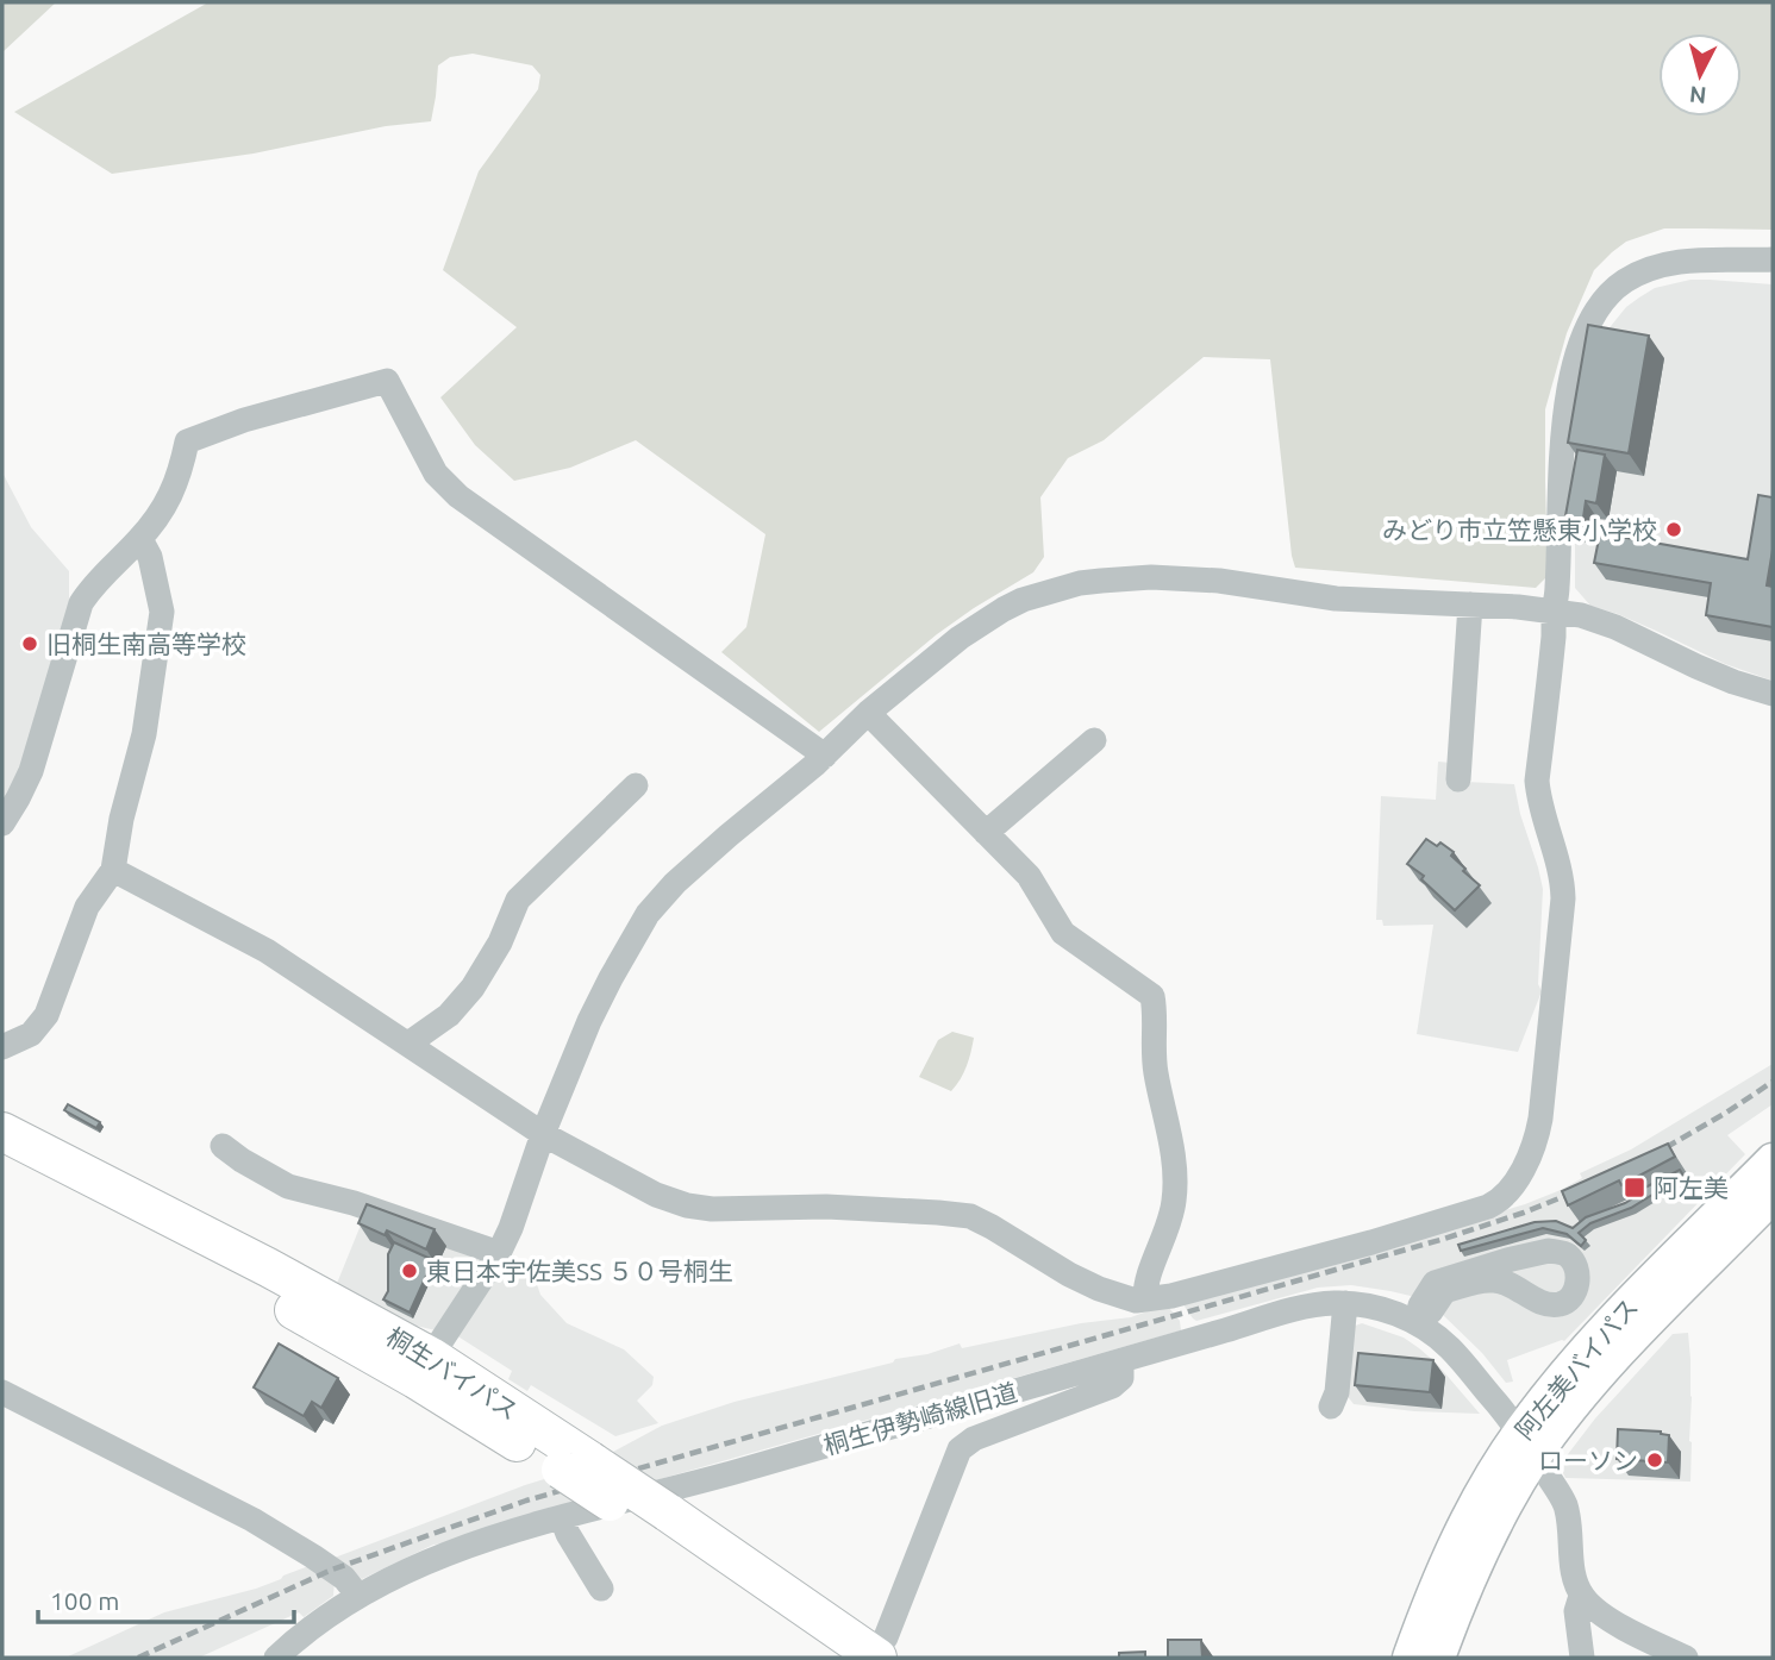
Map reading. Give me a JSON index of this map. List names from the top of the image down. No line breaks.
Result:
{"streets":{"highway":["桐生バイパス"],"main road":["阿左美バイパス"],"street":["桐生伊勢崎線旧道"]},"crossings":[["阿左美バイパス","桐生伊勢崎線旧道"]],"places":{"other":["みどり市立笠懸東小学校","旧桐生南高等学校","東日本宇佐美SS ５０号桐生","ローソン"],"transit":["阿左美"]},"scale_bar":"100 m","north":"bottom"}
